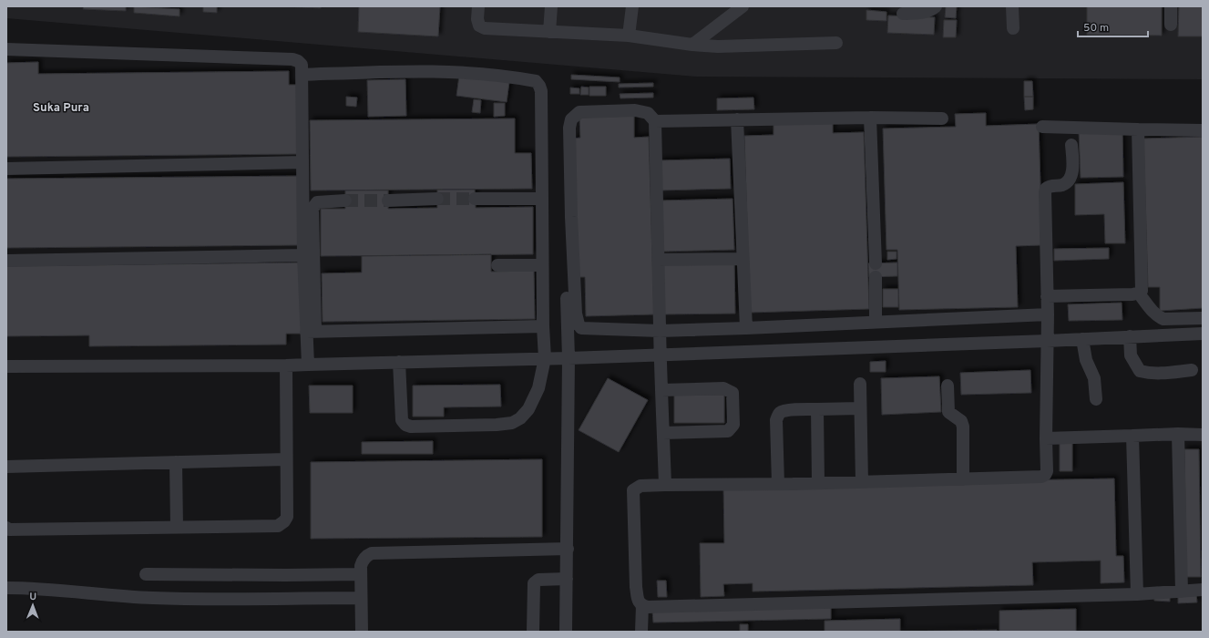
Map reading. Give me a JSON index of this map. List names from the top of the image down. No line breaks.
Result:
{"districts":["Suka Pura"],"scale_bar":"50 m","north":"top"}
